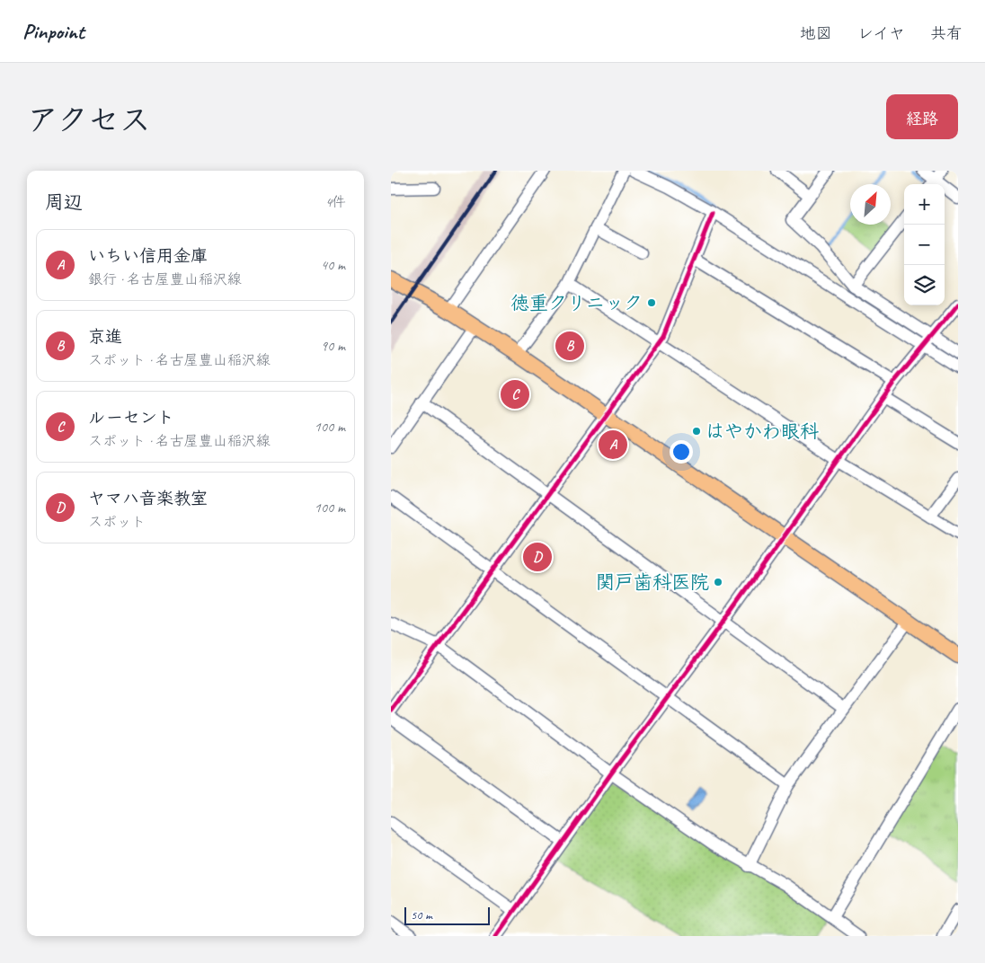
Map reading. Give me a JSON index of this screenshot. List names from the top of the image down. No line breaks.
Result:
{"places":["徳重クリニック","はやかわ眼科","関戸歯科医院"],"scale_bar":"50 m","north":"top right","page":{"header":"Pinpoint","nav":["地図","レイヤ","共有"],"title":"アクセス","buttons":"経路","heading":["周辺","4件"],"map_buttons":["+","−"],"list":[{"mark":"A","name":"いちい信用金庫","note":"銀行 · 名古屋豊山稲沢線","value":"40 m"},{"mark":"B","name":"京進","note":"スポット · 名古屋豊山稲沢線","value":"90 m"},{"mark":"C","name":"ルーセント","note":"スポット · 名古屋豊山稲沢線","value":"100 m"},{"mark":"D","name":"ヤマハ音楽教室","note":"スポット","value":"100 m"}],"pins":["B","C","A","D"],"scale":"50 m"}}
